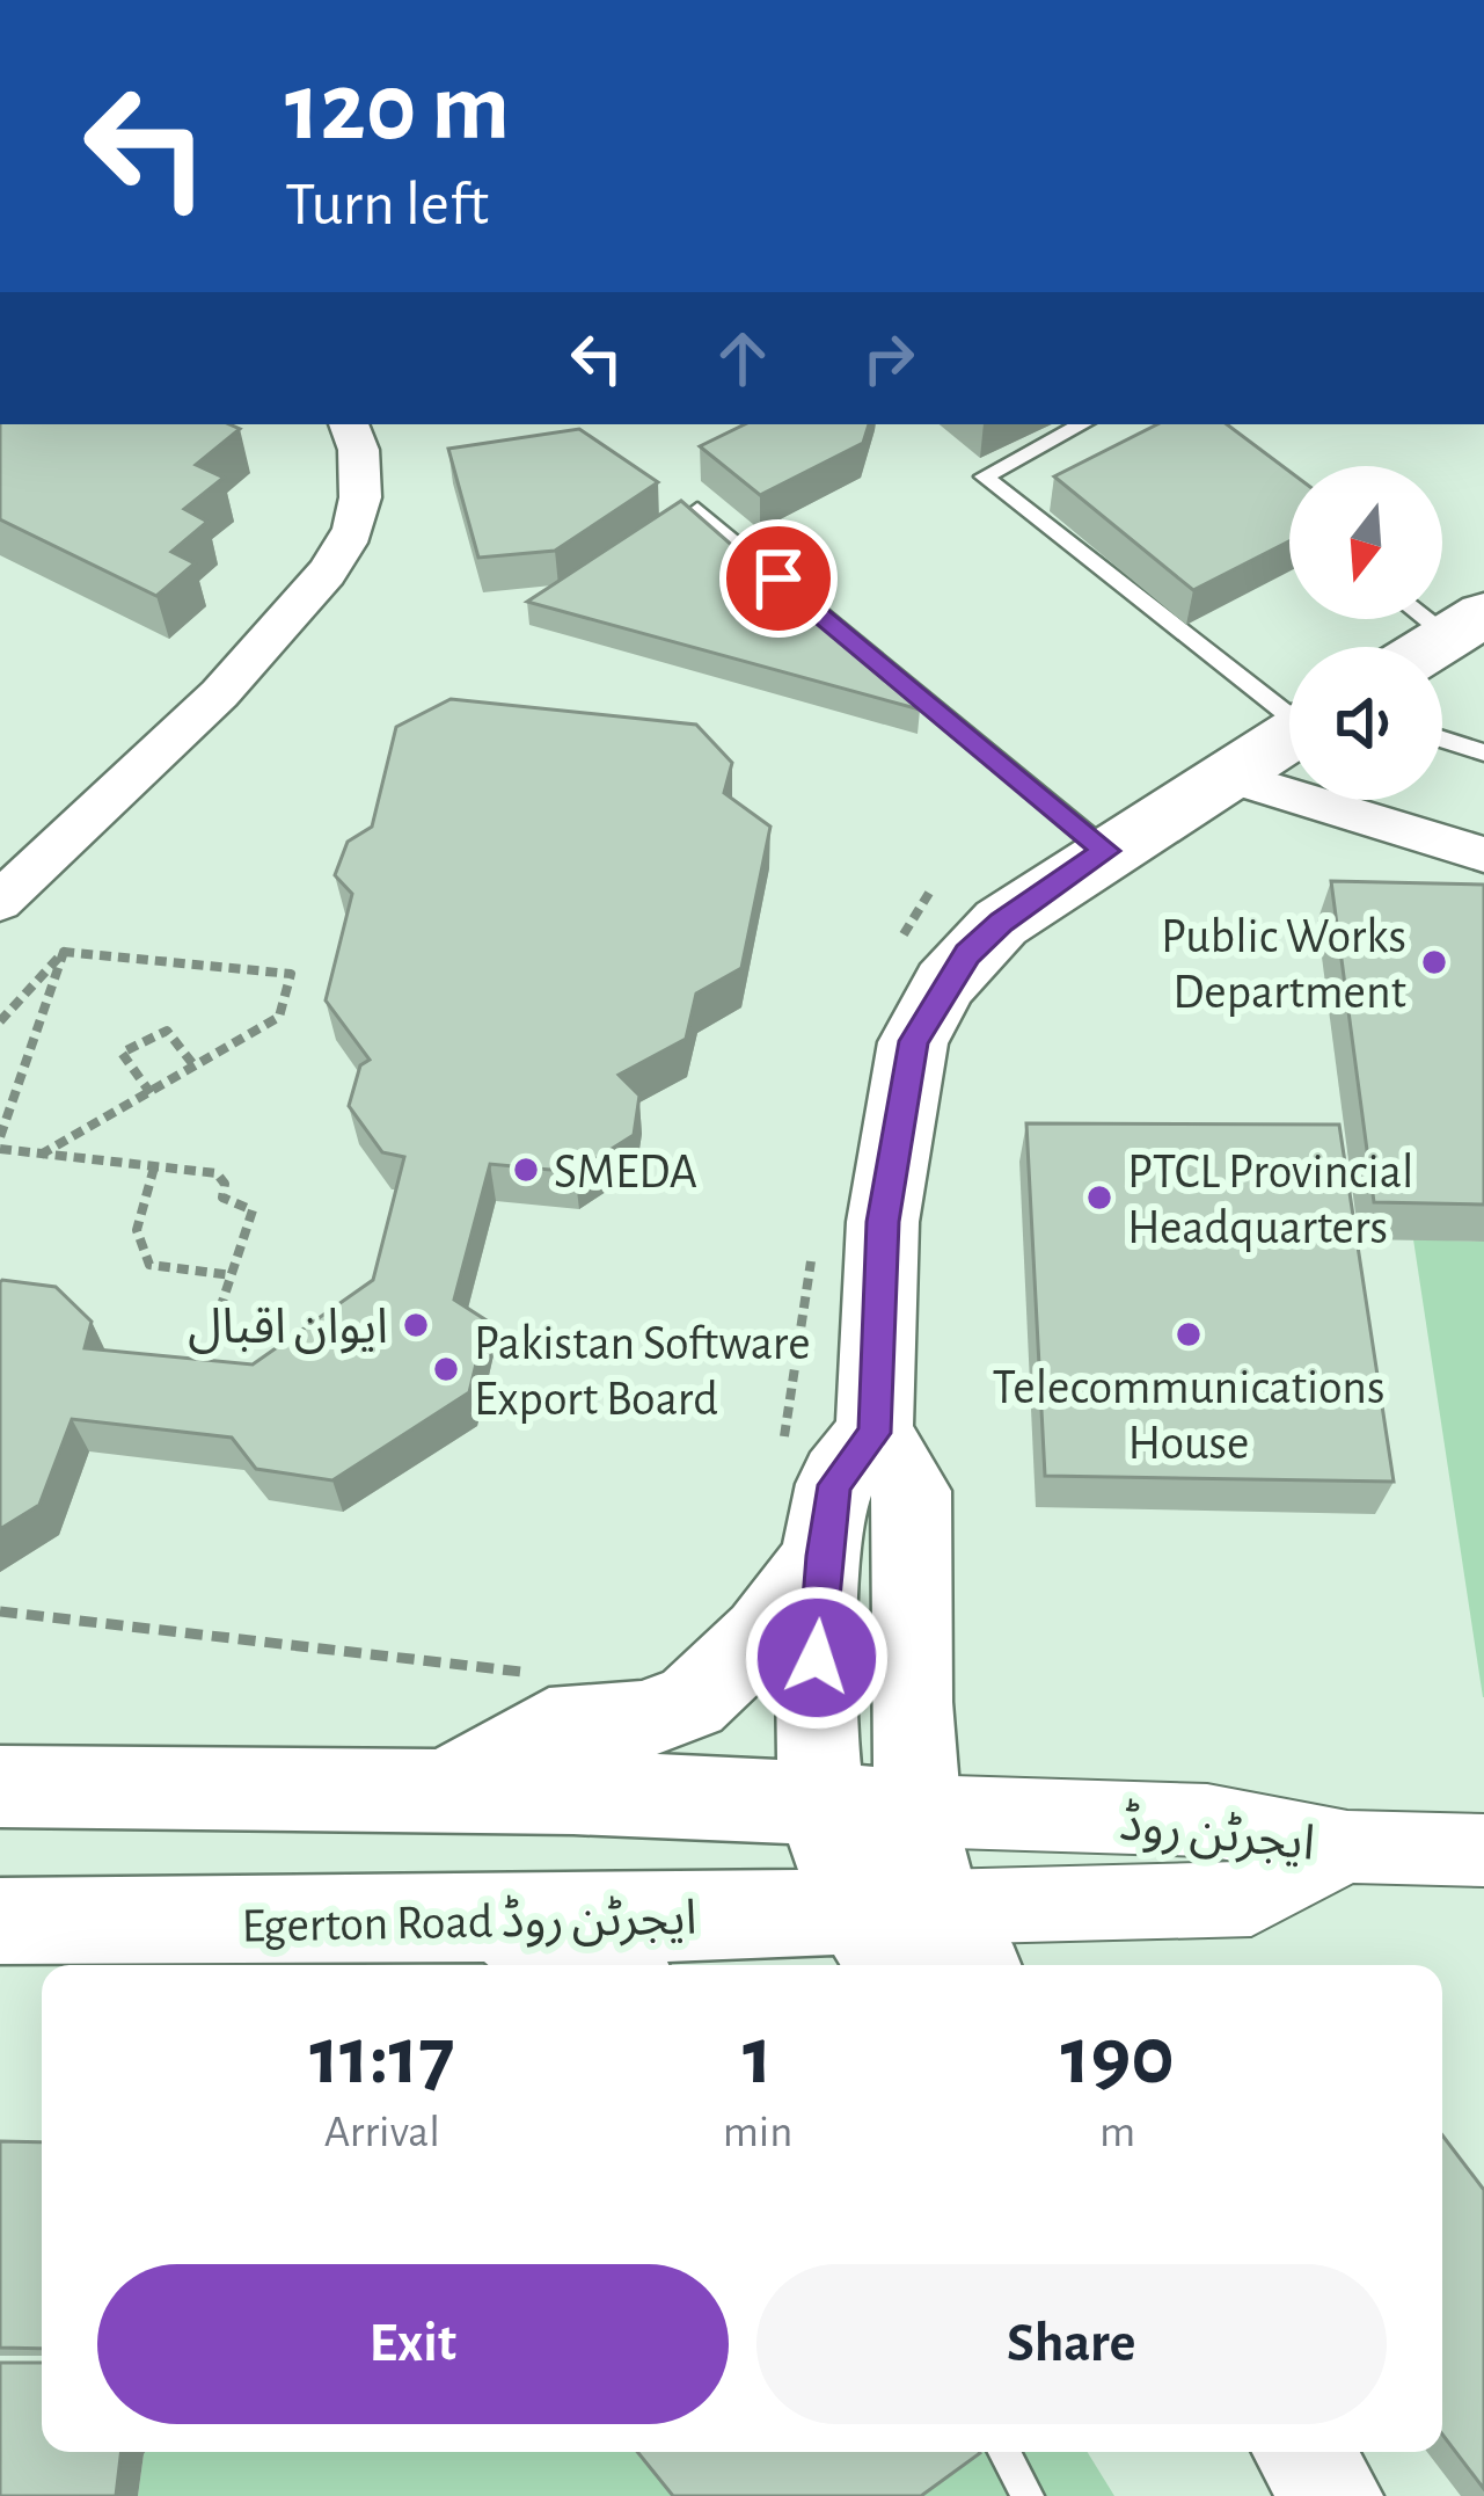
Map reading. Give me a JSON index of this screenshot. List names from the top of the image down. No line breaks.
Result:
{"streets":{"main road":["Egerton Road ایجرٹن روڈ"],"street":["ایجرٹن روڈ"]},"crossings":[["ایجرٹن روڈ","Egerton Road ایجرٹن روڈ"]],"places":["Public Works Department","SMEDA","PTCL Provincial Headquarters","ایوان اقبال","Telecommunications House","Pakistan Software Export Board"],"north":"bottom","page":{"turn":["120 m","Turn left"],"eta":["11:17","Arrival","1","min","190","m"],"buttons":["Exit","Share"]}}
